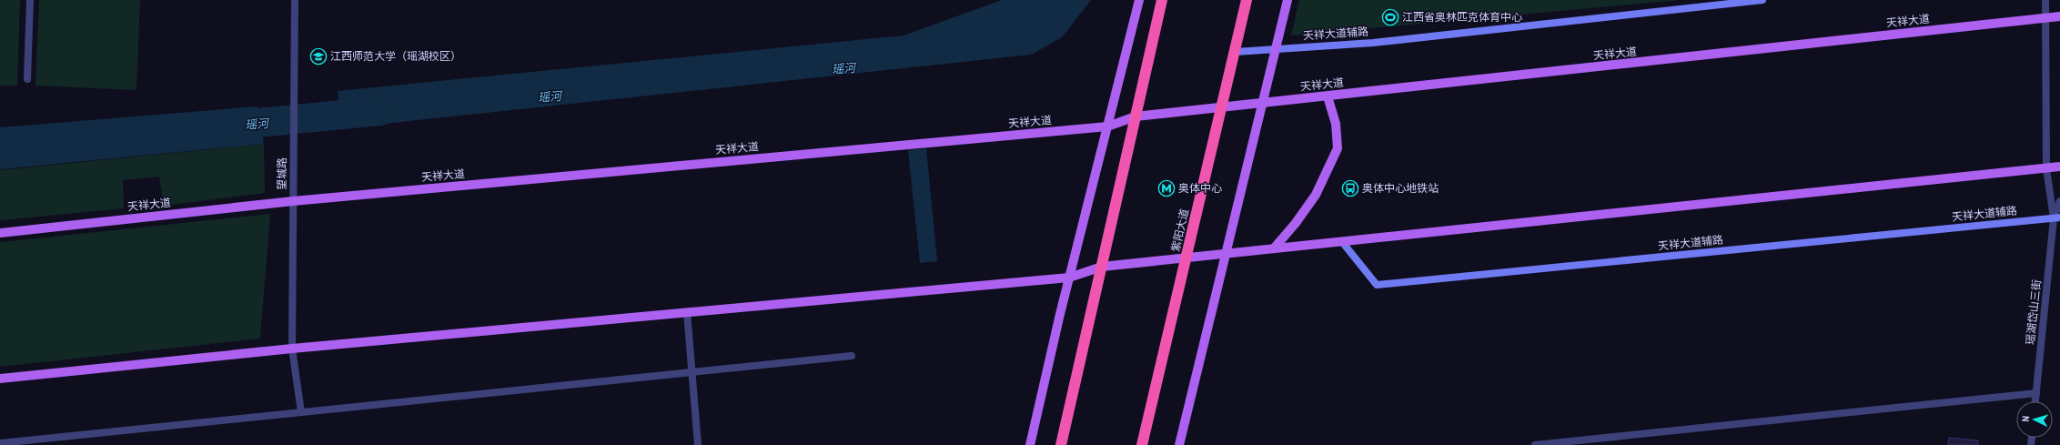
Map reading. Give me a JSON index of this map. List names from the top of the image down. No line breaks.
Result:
{"streets":{"highway":["紫阳大道"],"main road":["天祥大道","天祥大道辅路"],"street":["望城路","瑶湖岱山三街"]},"crossings":[["天祥大道","望城路"],["天祥大道","紫阳大道"],["天祥大道辅路","紫阳大道"],["天祥大道辅路","瑶湖岱山三街"]],"water":["瑶河"],"places":{"sports":["江西省奥林匹克体育中心"],"school or university":["江西师范大学（瑶湖校区）"],"metro station":["奥体中心"],"bus stop":["奥体中心地铁站"]},"north":"left"}
